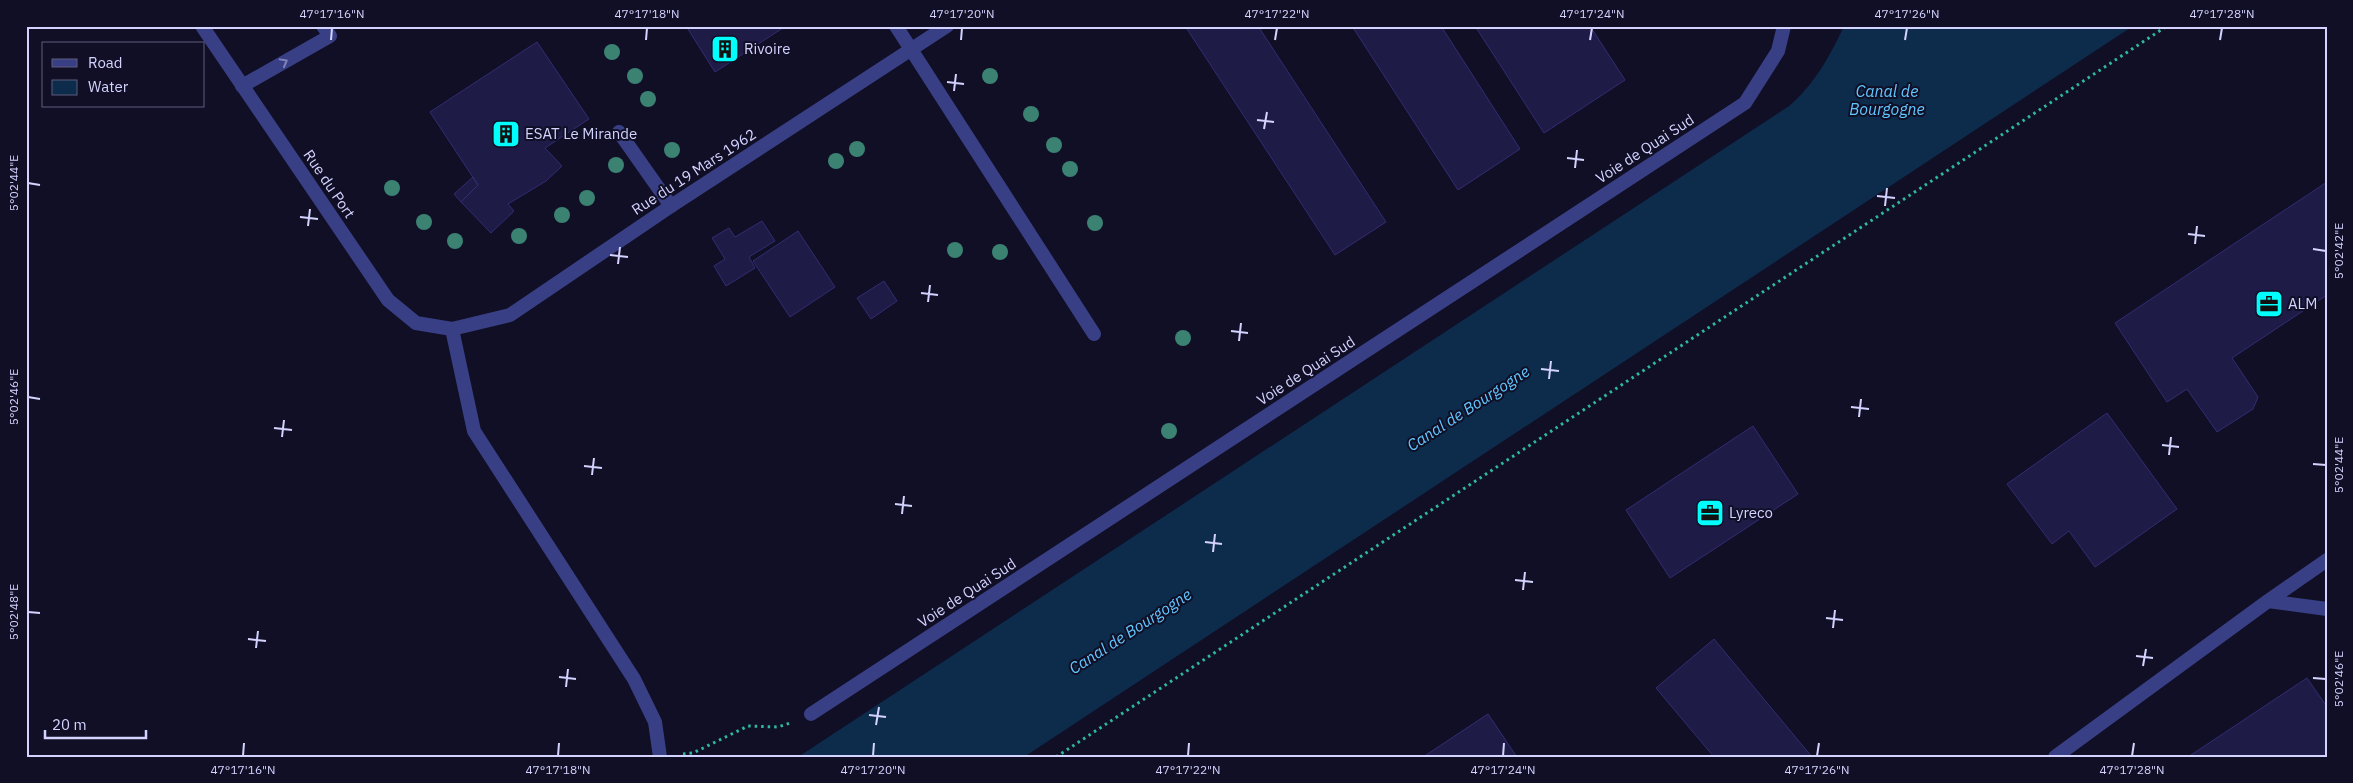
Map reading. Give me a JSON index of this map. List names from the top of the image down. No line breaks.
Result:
{"streets":{"street":["Voie de Quai Sud","Rue du 19 Mars 1962","Rue du Port"]},"crossings":[["Rue du 19 Mars 1962","Rue du Port"]],"water":["Canal de Bourgogne"],"places":{"building":["Rivoire","ESAT Le Mirande"],"office":["ALM","Lyreco"]},"legend":["Road","Water"],"scale_bar":"20 m","coordinates":["47°17'16\"N","47°17'18\"N","47°17'20\"N","47°17'22\"N","47°17'24\"N","47°17'26\"N","47°17'28\"N","5°02'44\"E","5°02'42\"E","5°02'46\"E","5°02'48\"E"]}
